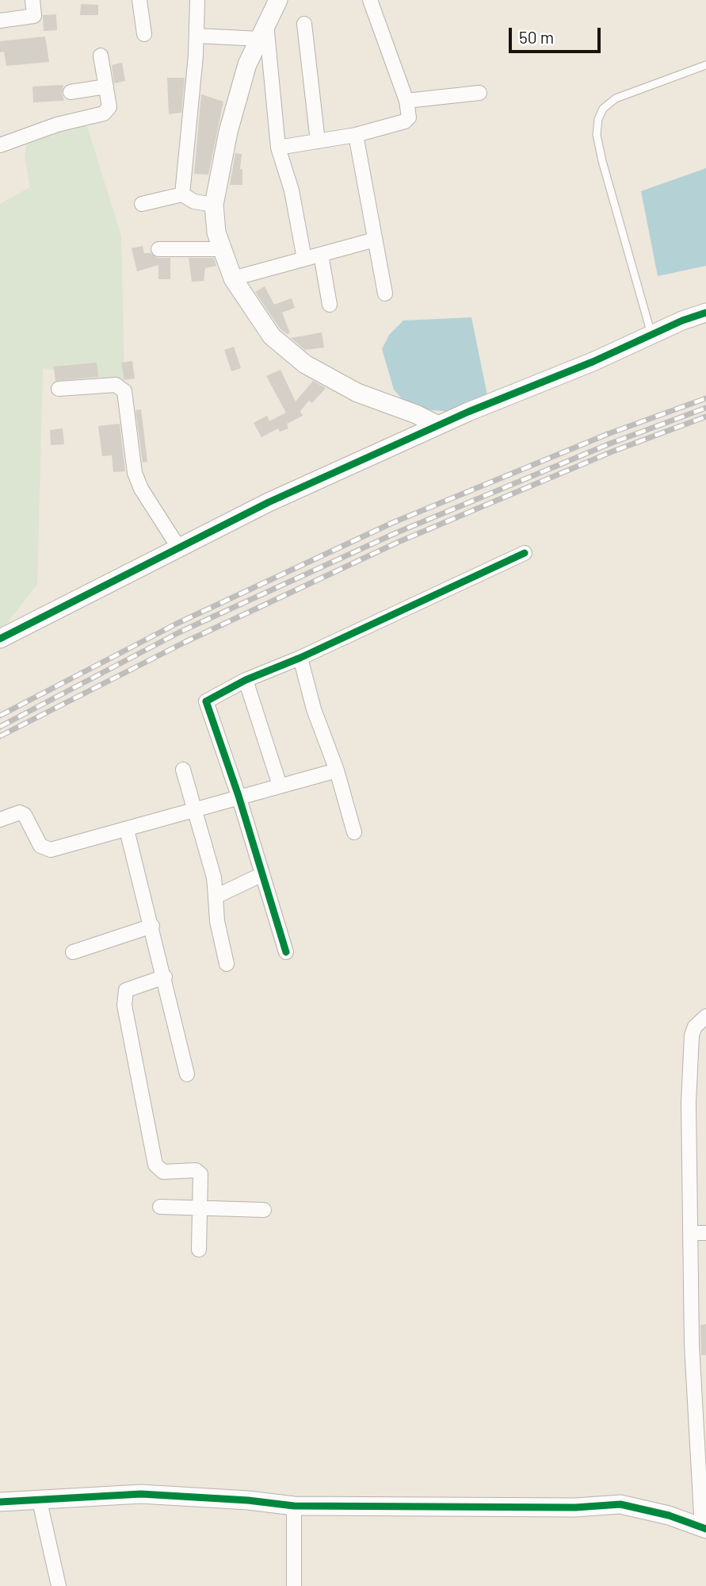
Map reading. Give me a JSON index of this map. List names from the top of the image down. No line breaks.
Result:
{"scale_bar":"50 m"}
